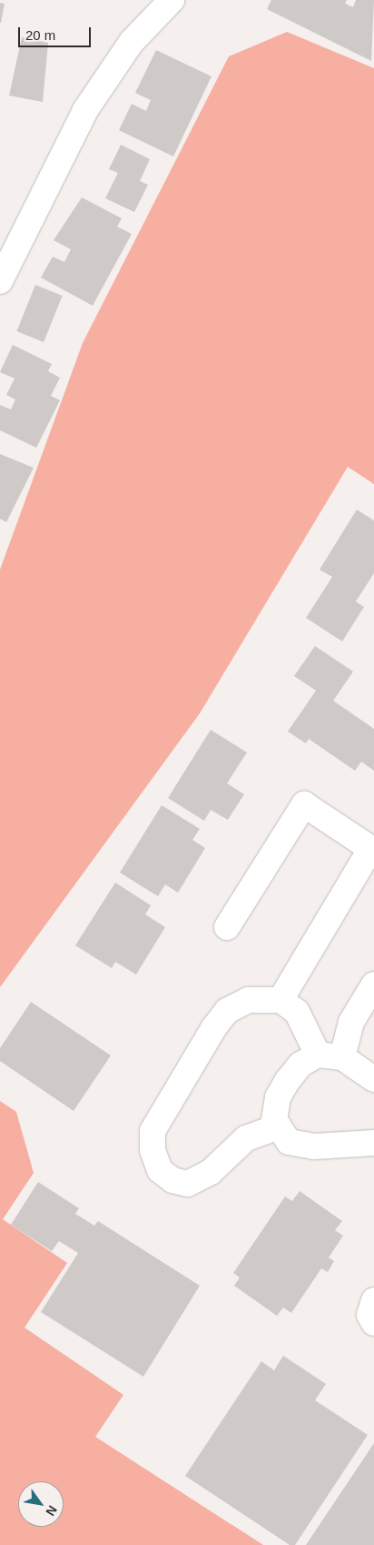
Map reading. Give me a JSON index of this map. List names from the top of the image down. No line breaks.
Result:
{"scale_bar":"20 m","north":"bottom right"}
